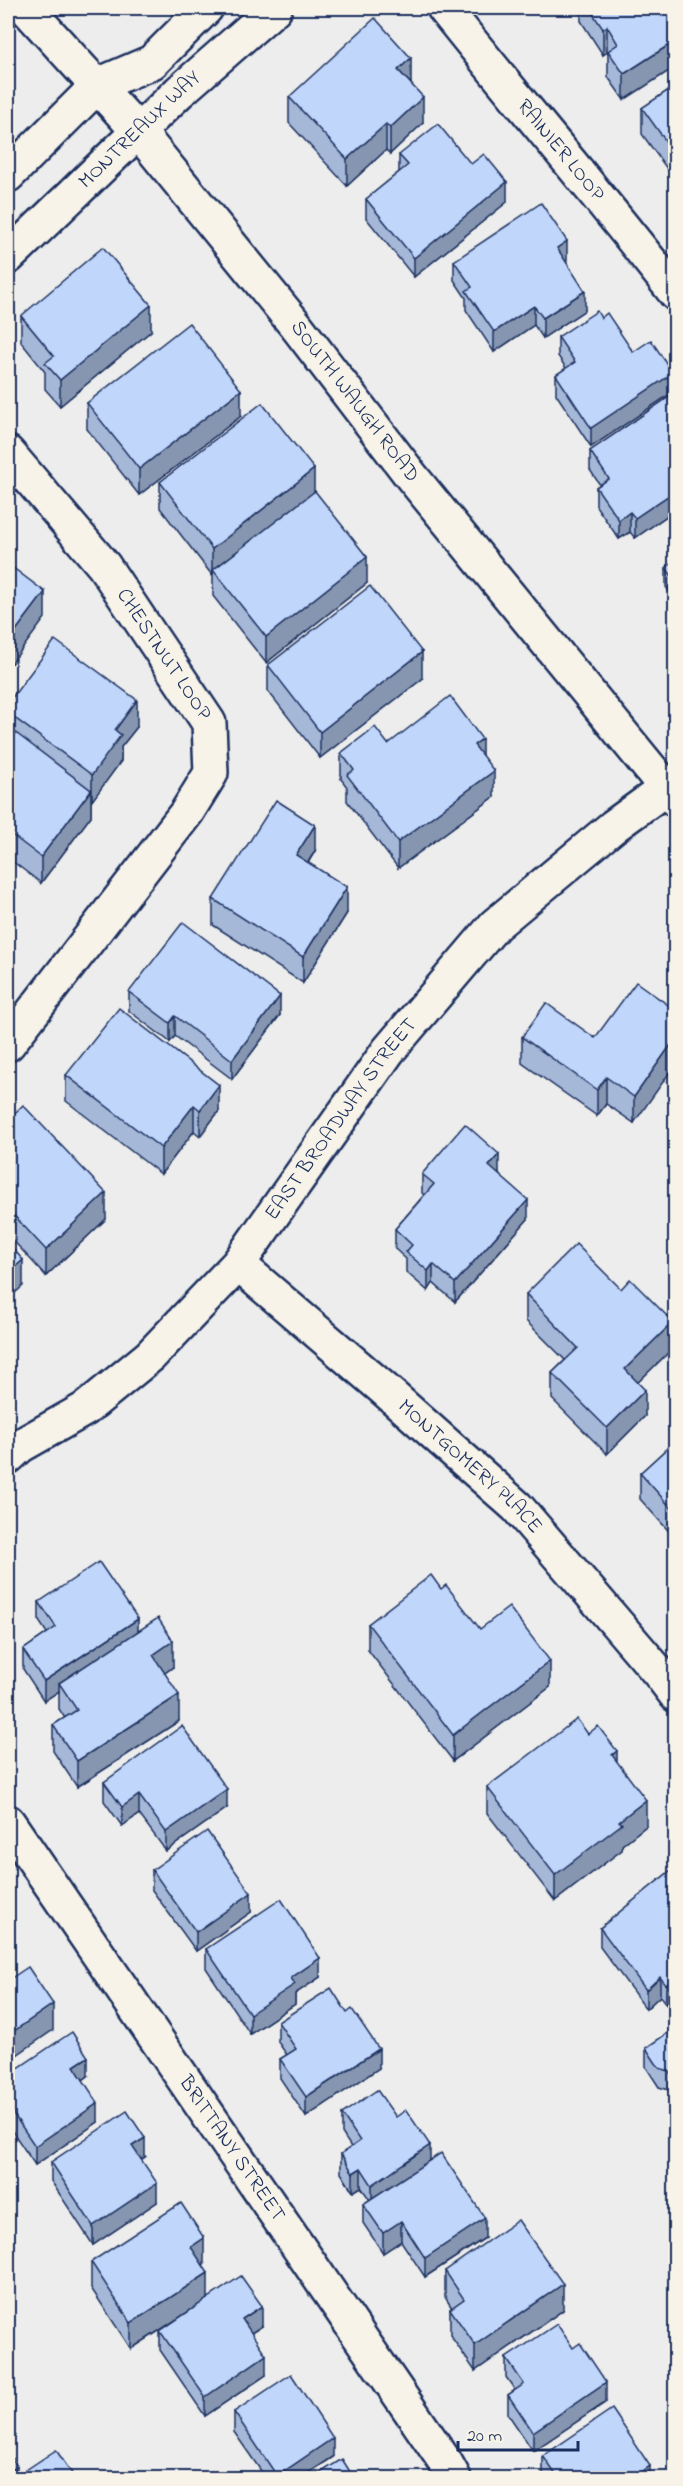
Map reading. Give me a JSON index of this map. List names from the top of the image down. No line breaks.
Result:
{"streets":{"street":["MONTREAUX WAY","RAINIER LOOP","SOUTH WAUGH ROAD","CHESTNUT LOOP","EAST BROADWAY STREET","MONTGOMERY PLACE","BRITTANY STREET"]},"crossings":[["MONTREAUX WAY","SOUTH WAUGH ROAD"],["SOUTH WAUGH ROAD","EAST BROADWAY STREET"],["EAST BROADWAY STREET","MONTGOMERY PLACE"]],"scale_bar":"20 m"}
